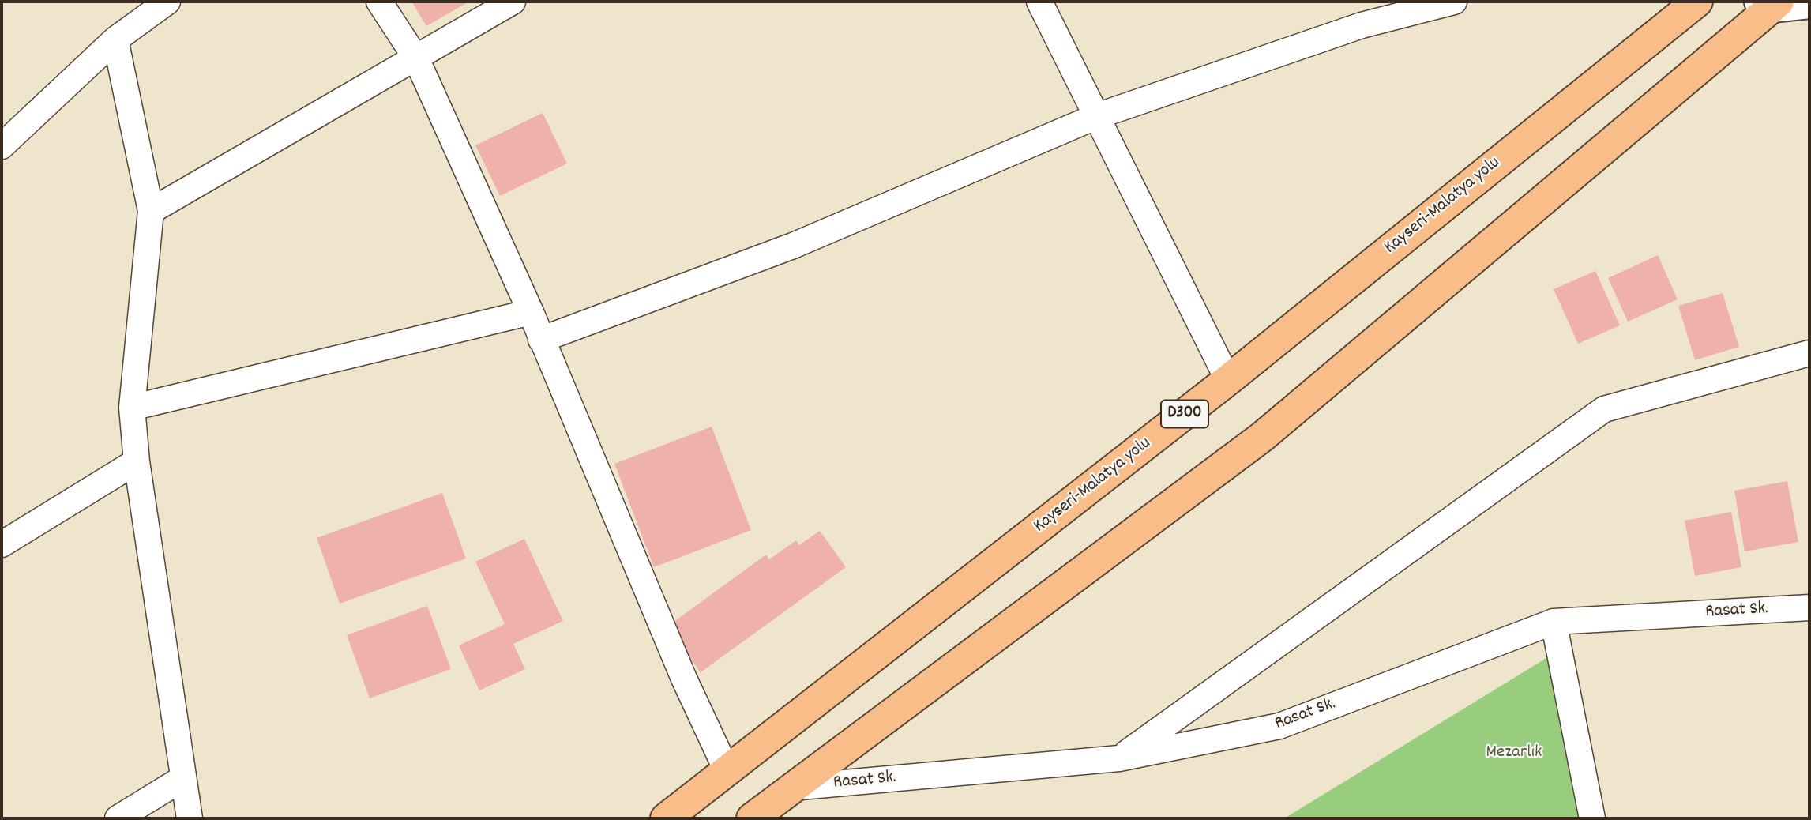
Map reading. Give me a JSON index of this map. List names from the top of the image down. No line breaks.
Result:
{"streets":{"highway":["Kayseri-Malatya yolu","D300"],"street":["Rasat Sk."]},"parks":["Mezarlık"]}
